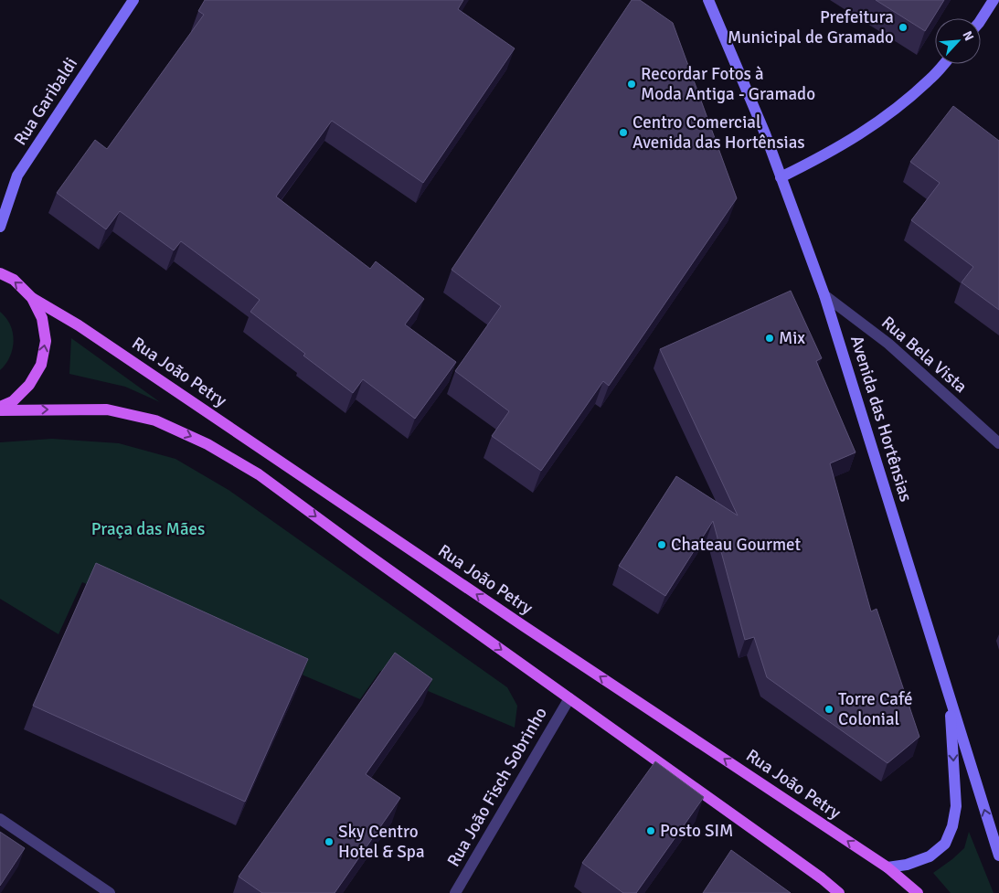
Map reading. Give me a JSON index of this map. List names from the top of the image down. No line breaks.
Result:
{"streets":{"main road":["Rua Garibaldi","Rua João Petry","Avenida das Hortênsias"],"street":["Rua Bela Vista","Rua João Fisch Sobrinho"]},"crossings":[["Rua Bela Vista","Avenida das Hortênsias"]],"parks":["Praça das Mães"],"places":["Prefeitura Municipal de Gramado","Recordar Fotos à Moda Antiga - Gramado","Centro Comercial Avenida das Hortênsias","Mix","Chateau Gourmet","Torre Café Colonial","Posto SIM","Sky Centro Hotel & Spa"],"north":"top right"}
